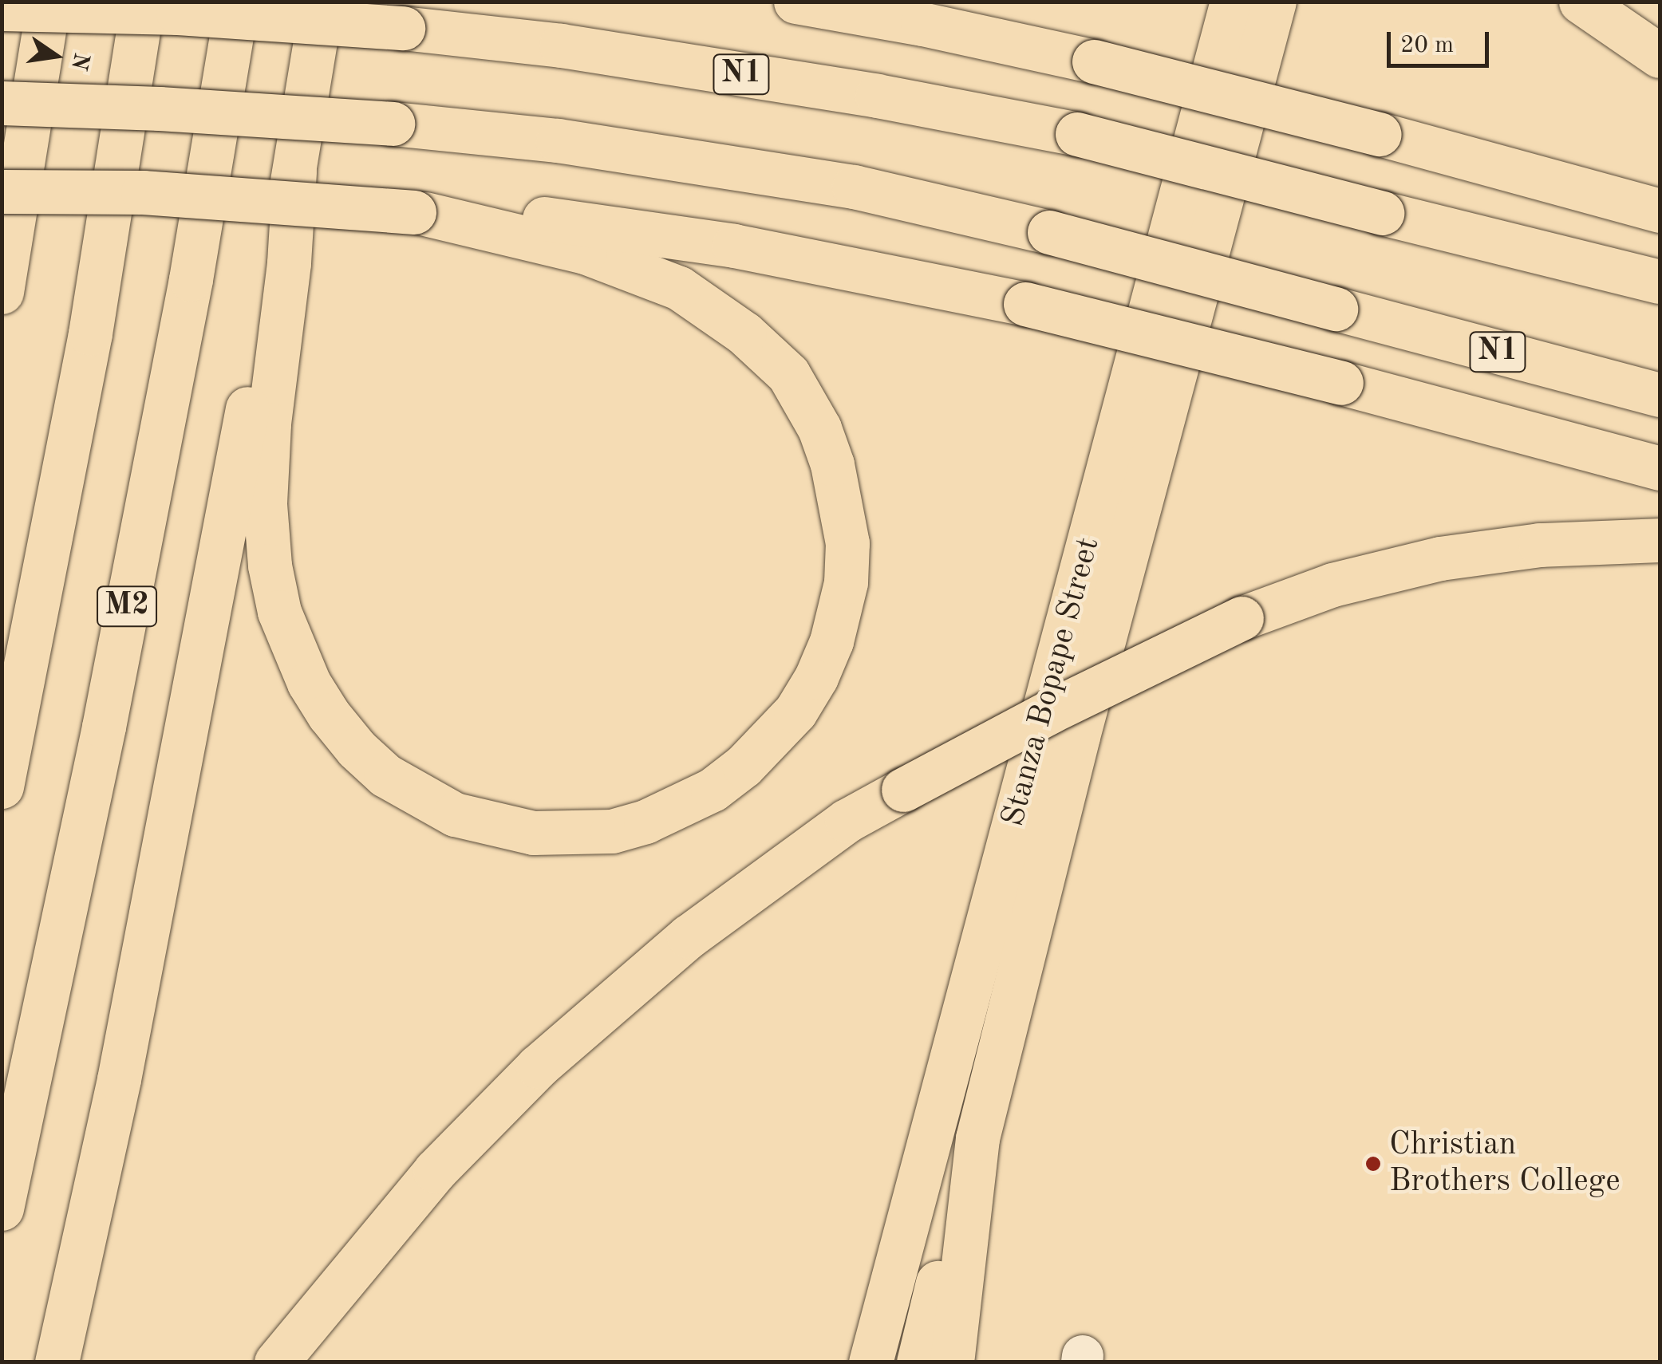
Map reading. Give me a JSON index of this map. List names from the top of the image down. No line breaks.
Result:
{"streets":{"main road":["N1","M2","Stanza Bopape Street"]},"places":["Christian Brothers College"],"scale_bar":"20 m","north":"right"}
